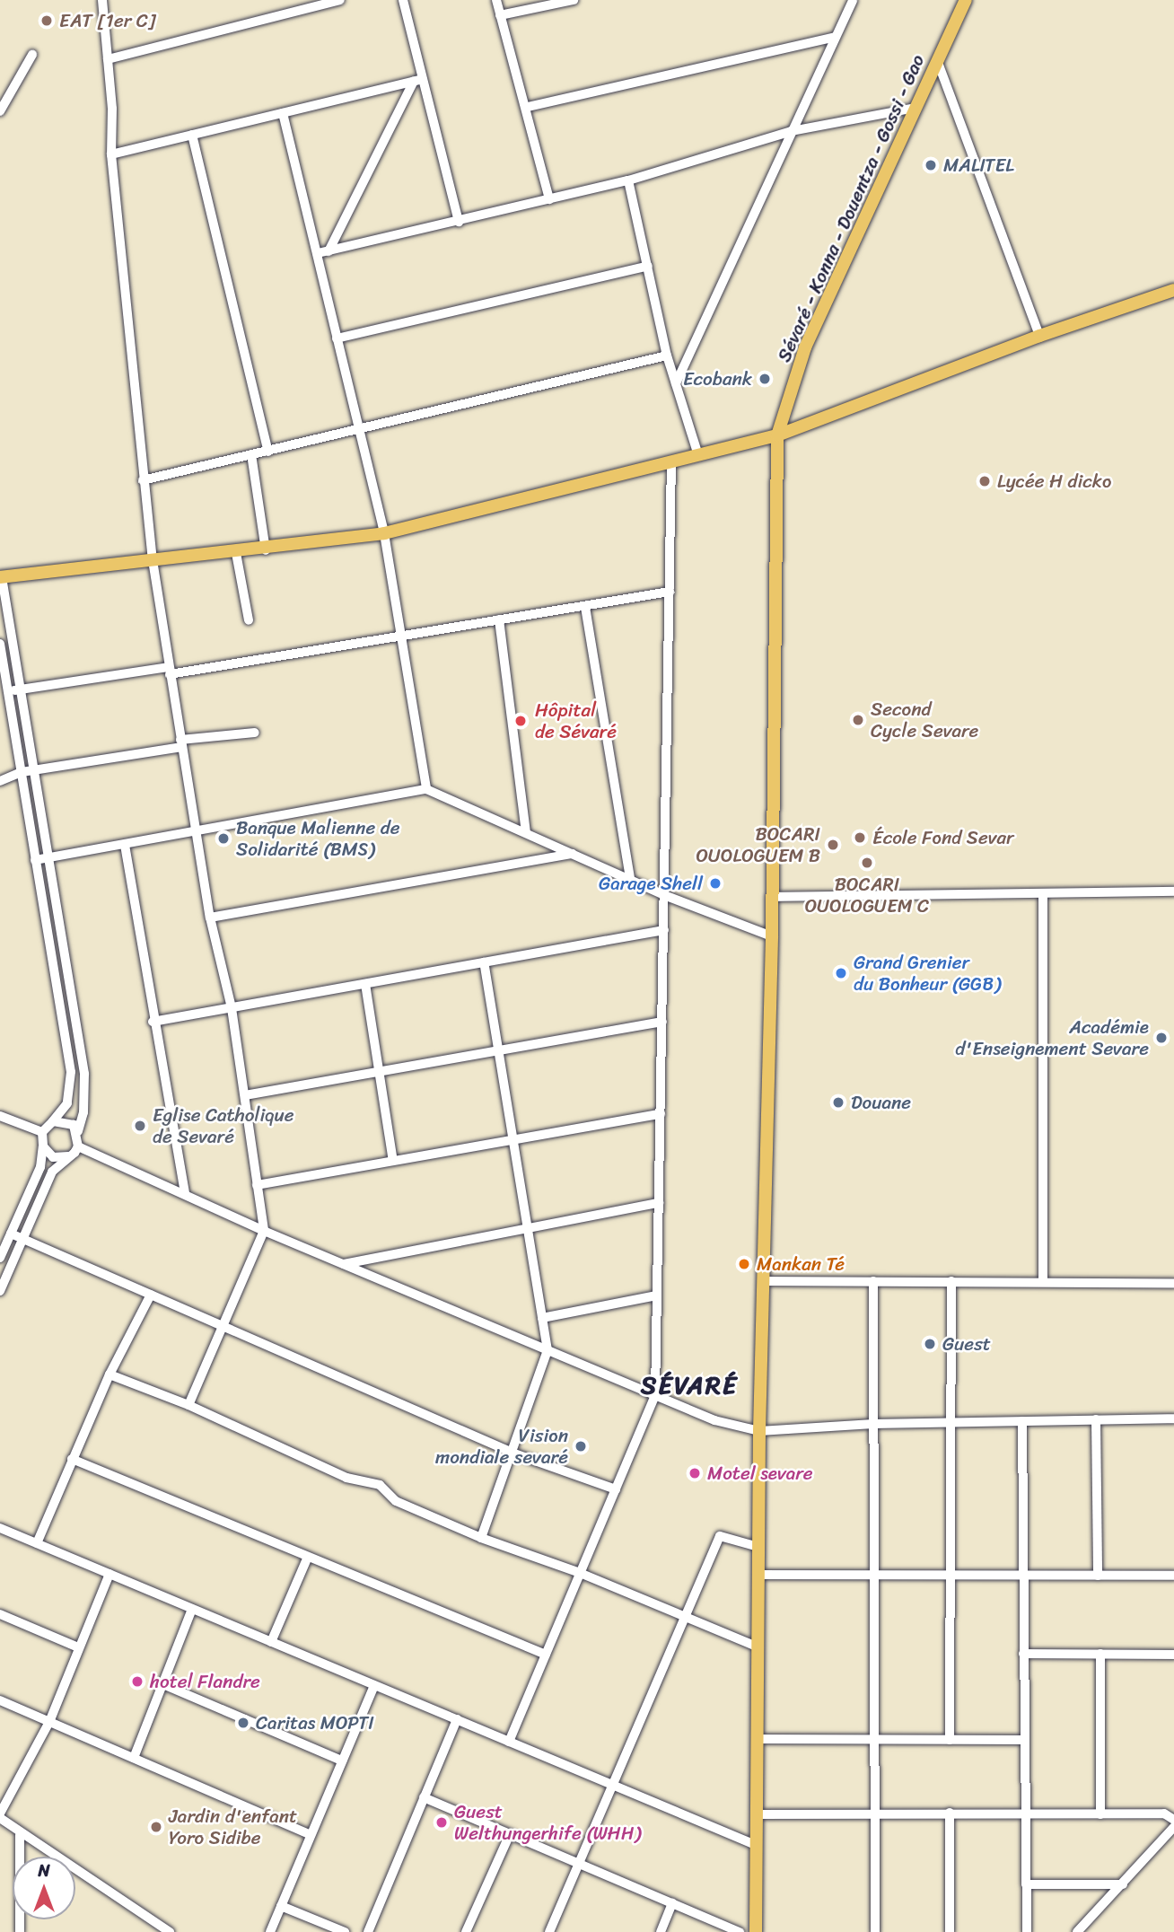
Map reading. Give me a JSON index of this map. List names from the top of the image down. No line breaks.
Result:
{"streets":{"main road":["Sévaré - Konna - Douentza - Gossi - Gao"]},"districts":["SÉVARÉ"],"places":["EAT [1er C]","MALITEL","Ecobank","Lycée H dicko","Second Cycle Sevare","Hôpital de Sévaré","École Fond Sevar","Banque Malienne de Solidarité (BMS)","BOCARI OUOLOGUEM B","BOCARI OUOLOGUEM C","Garage Shell","Grand Grenier du Bonheur (GGB)","Académie d'Enseignement Sevare","Douane","Eglise Catholique de Sevaré","Mankan Té","Guest","Vision mondiale sevaré","Motel sevare","hotel Flandre","Caritas MOPTI","Guest Welthungerhife (WHH)","Jardin d'enfant Yoro Sidibe"],"north":"top"}
